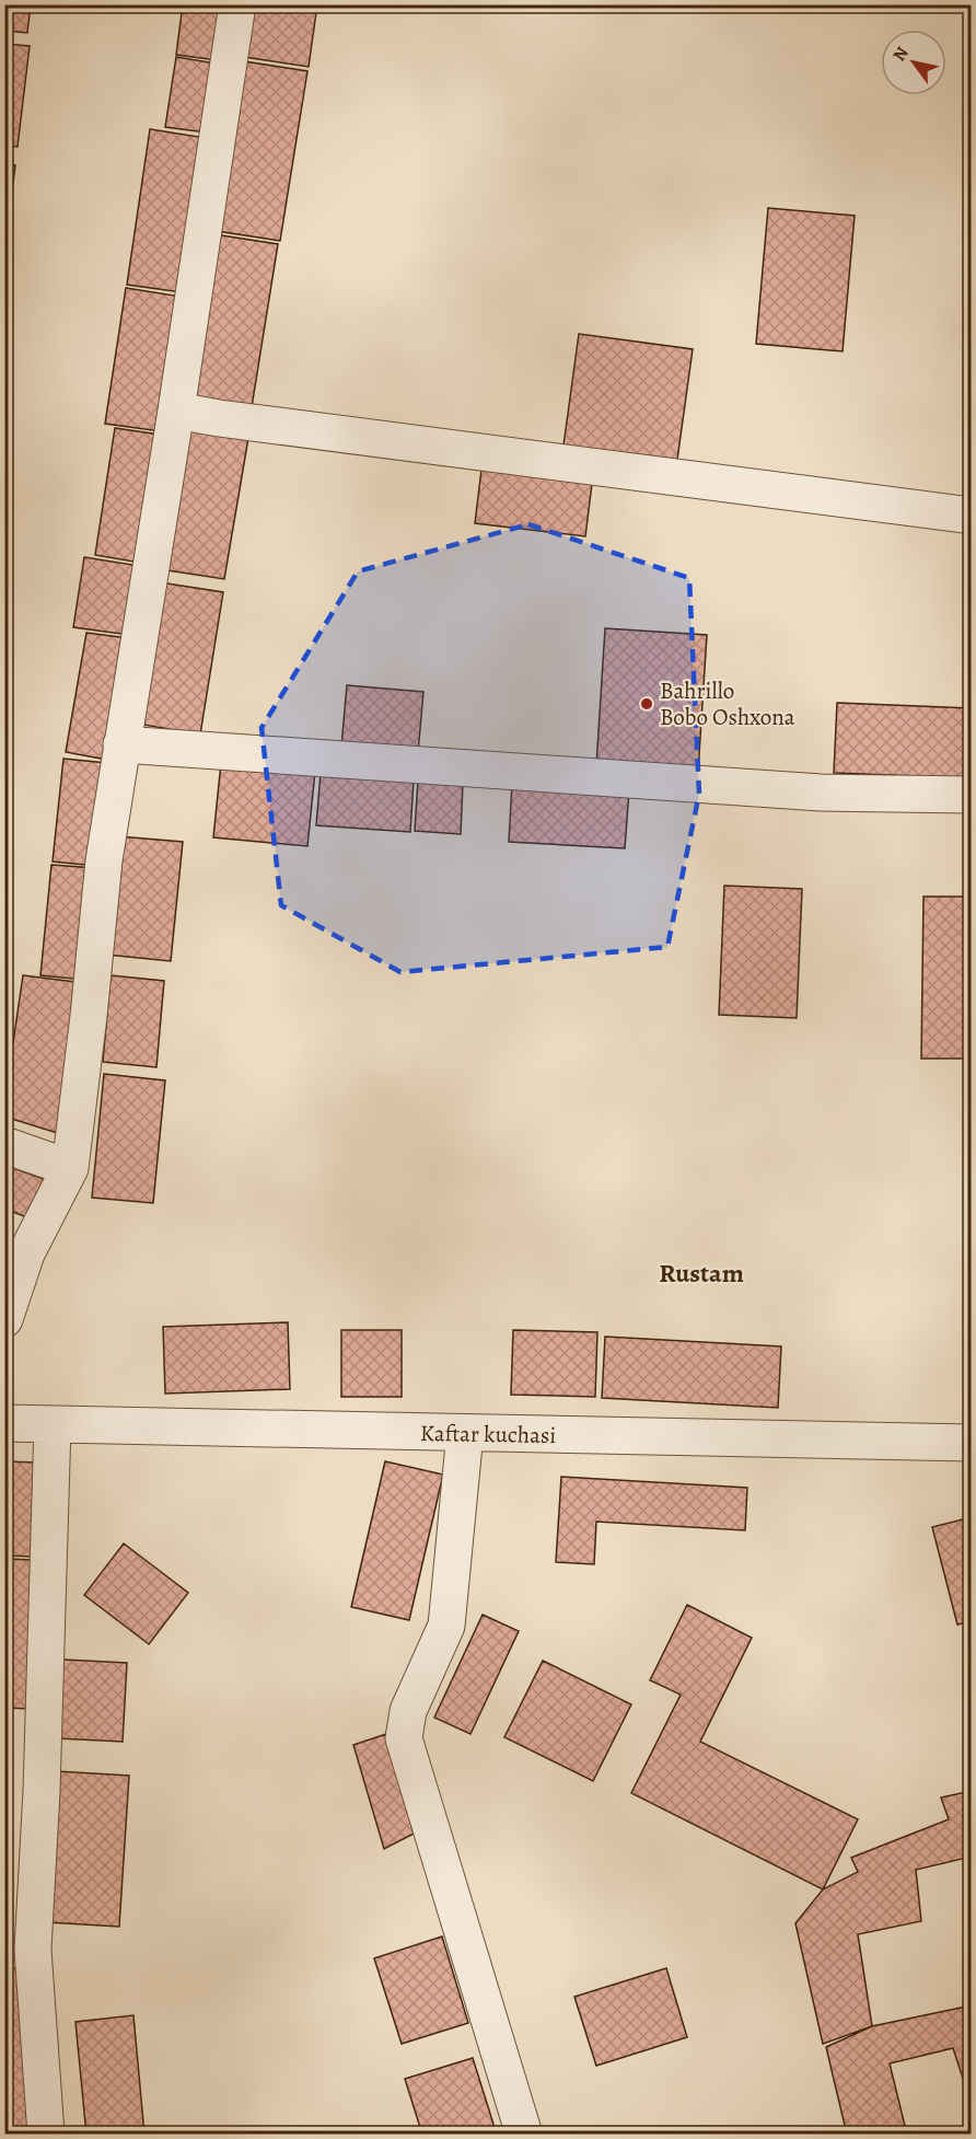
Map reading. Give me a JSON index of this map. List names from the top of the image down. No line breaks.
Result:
{"streets":{"street":["Kaftar kuchasi"]},"districts":["Rustam"],"places":["Bahrillo Bobo Oshxona"],"north":"top left"}
